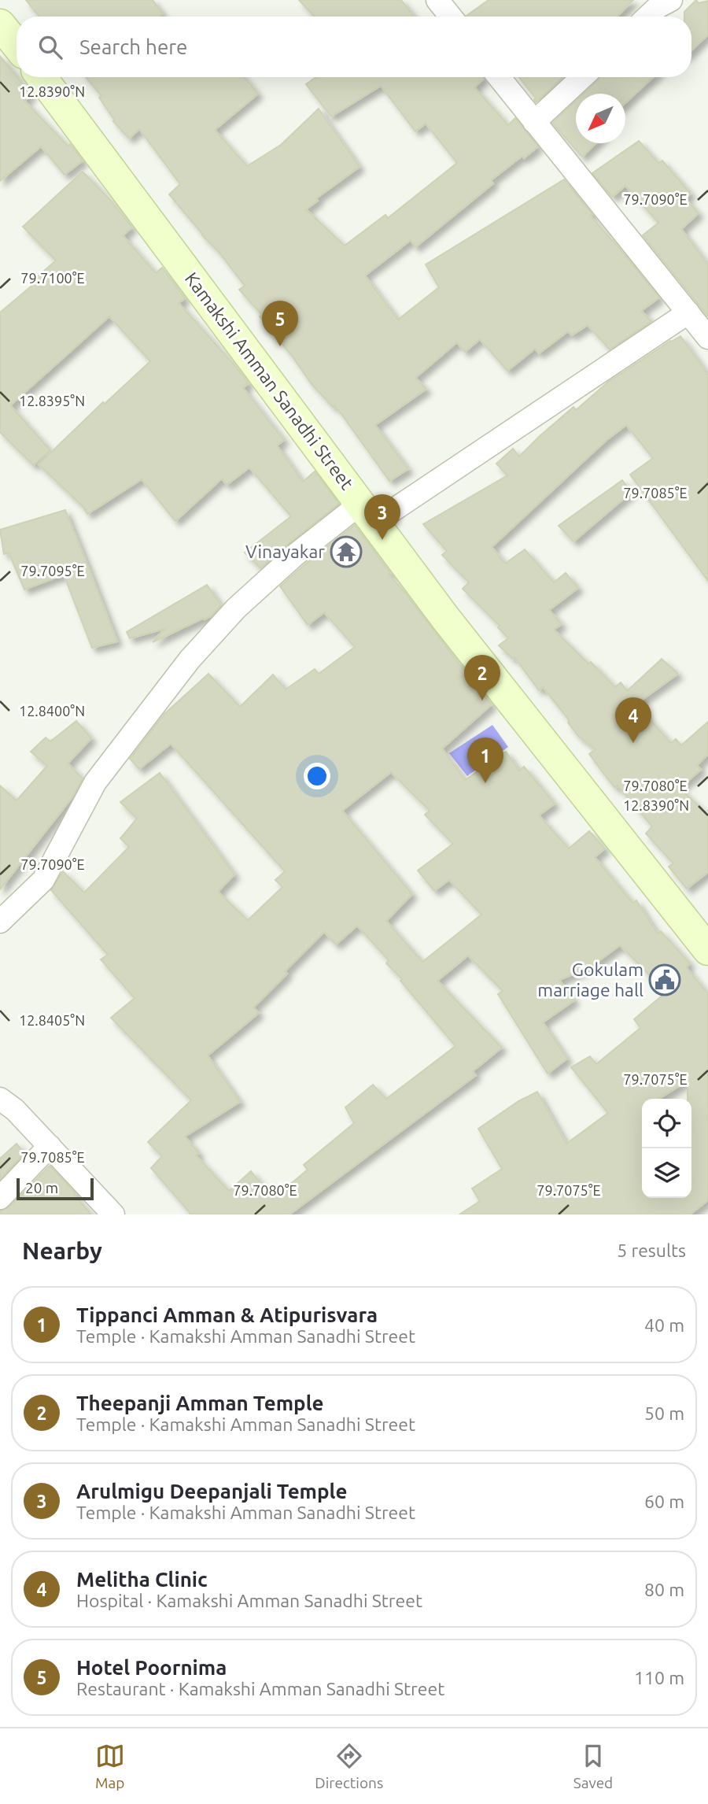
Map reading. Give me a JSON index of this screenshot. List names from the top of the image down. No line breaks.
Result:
{"streets":{"main road":["Kamakshi Amman Sanadhi Street"]},"places":{"temple":["Vinayakar"],"public building":["Gokulam marriage hall"]},"scale_bar":"20 m","north":"bottom left","page":{"search":"Search here","pins":["5","3","2","4","1"],"scale":"20 m","heading":["Nearby","5 results"],"list":[{"mark":"1","name":"Tippanci Amman & Atipurisvara","note":"Temple · Kamakshi Amman Sanadhi Street","value":"40 m"},{"mark":"2","name":"Theepanji Amman Temple","note":"Temple · Kamakshi Amman Sanadhi Street","value":"50 m"},{"mark":"3","name":"Arulmigu Deepanjali Temple","note":"Temple · Kamakshi Amman Sanadhi Street","value":"60 m"},{"mark":"4","name":"Melitha Clinic","note":"Hospital · Kamakshi Amman Sanadhi Street","value":"80 m"},{"mark":"5","name":"Hotel Poornima","note":"Restaurant · Kamakshi Amman Sanadhi Street","value":"110 m"}],"nav":["Map","Directions","Saved"]},"coordinates":["12.8390°N","79.7090°E","79.7100°E","12.8395°N","79.7085°E","79.7095°E","12.8400°N","79.7080°E","12.8405°N","79.7075°E"]}
